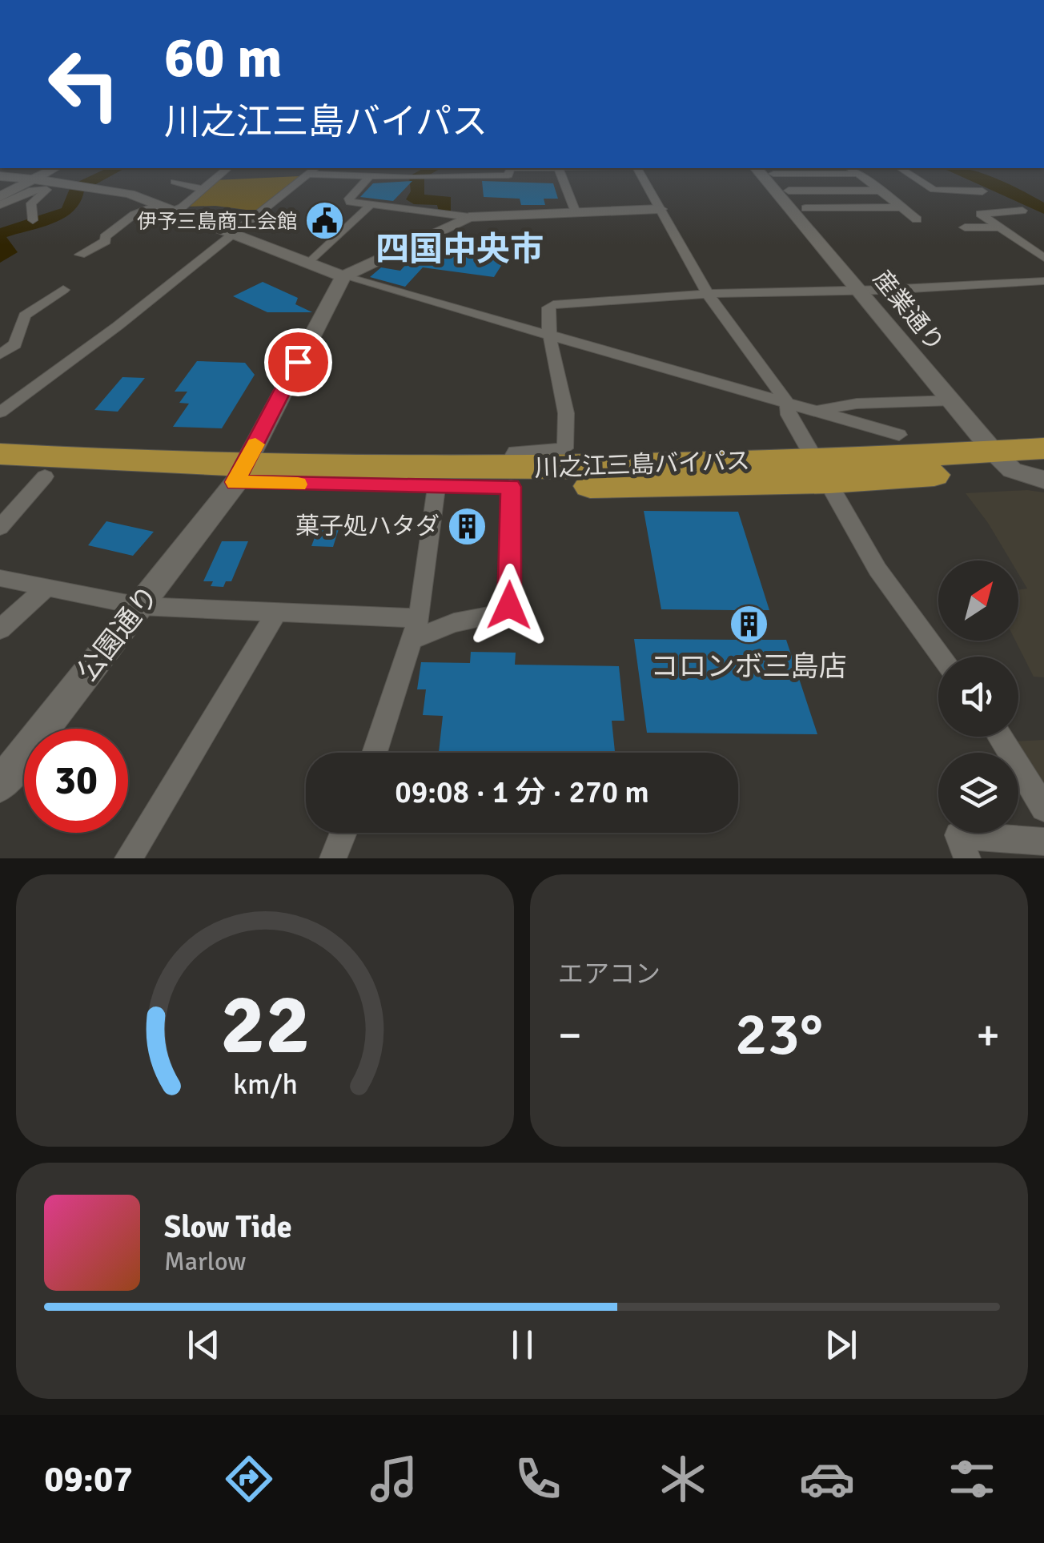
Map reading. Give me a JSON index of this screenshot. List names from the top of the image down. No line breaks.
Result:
{"streets":{"highway":["川之江三島バイパス"],"street":["産業通り","公園通り"]},"crossings":[["産業通り","川之江三島バイパス"],["川之江三島バイパス","公園通り"]],"districts":["四国中央市"],"places":{"public building":["伊予三島商工会館"],"building":["菓子処ハタダ","コロンボ三島店"]},"north":"top right","page":{"turn":["60 m","川之江三島バイパス"],"limit":"30","trip":"09:08 · 1 分 · 270 m","tile":"エアコン","heat":["−","23°","+"],"song":["Slow Tide","Marlow"],"tabs":"09:07","gauge":["22","km/h"]}}
